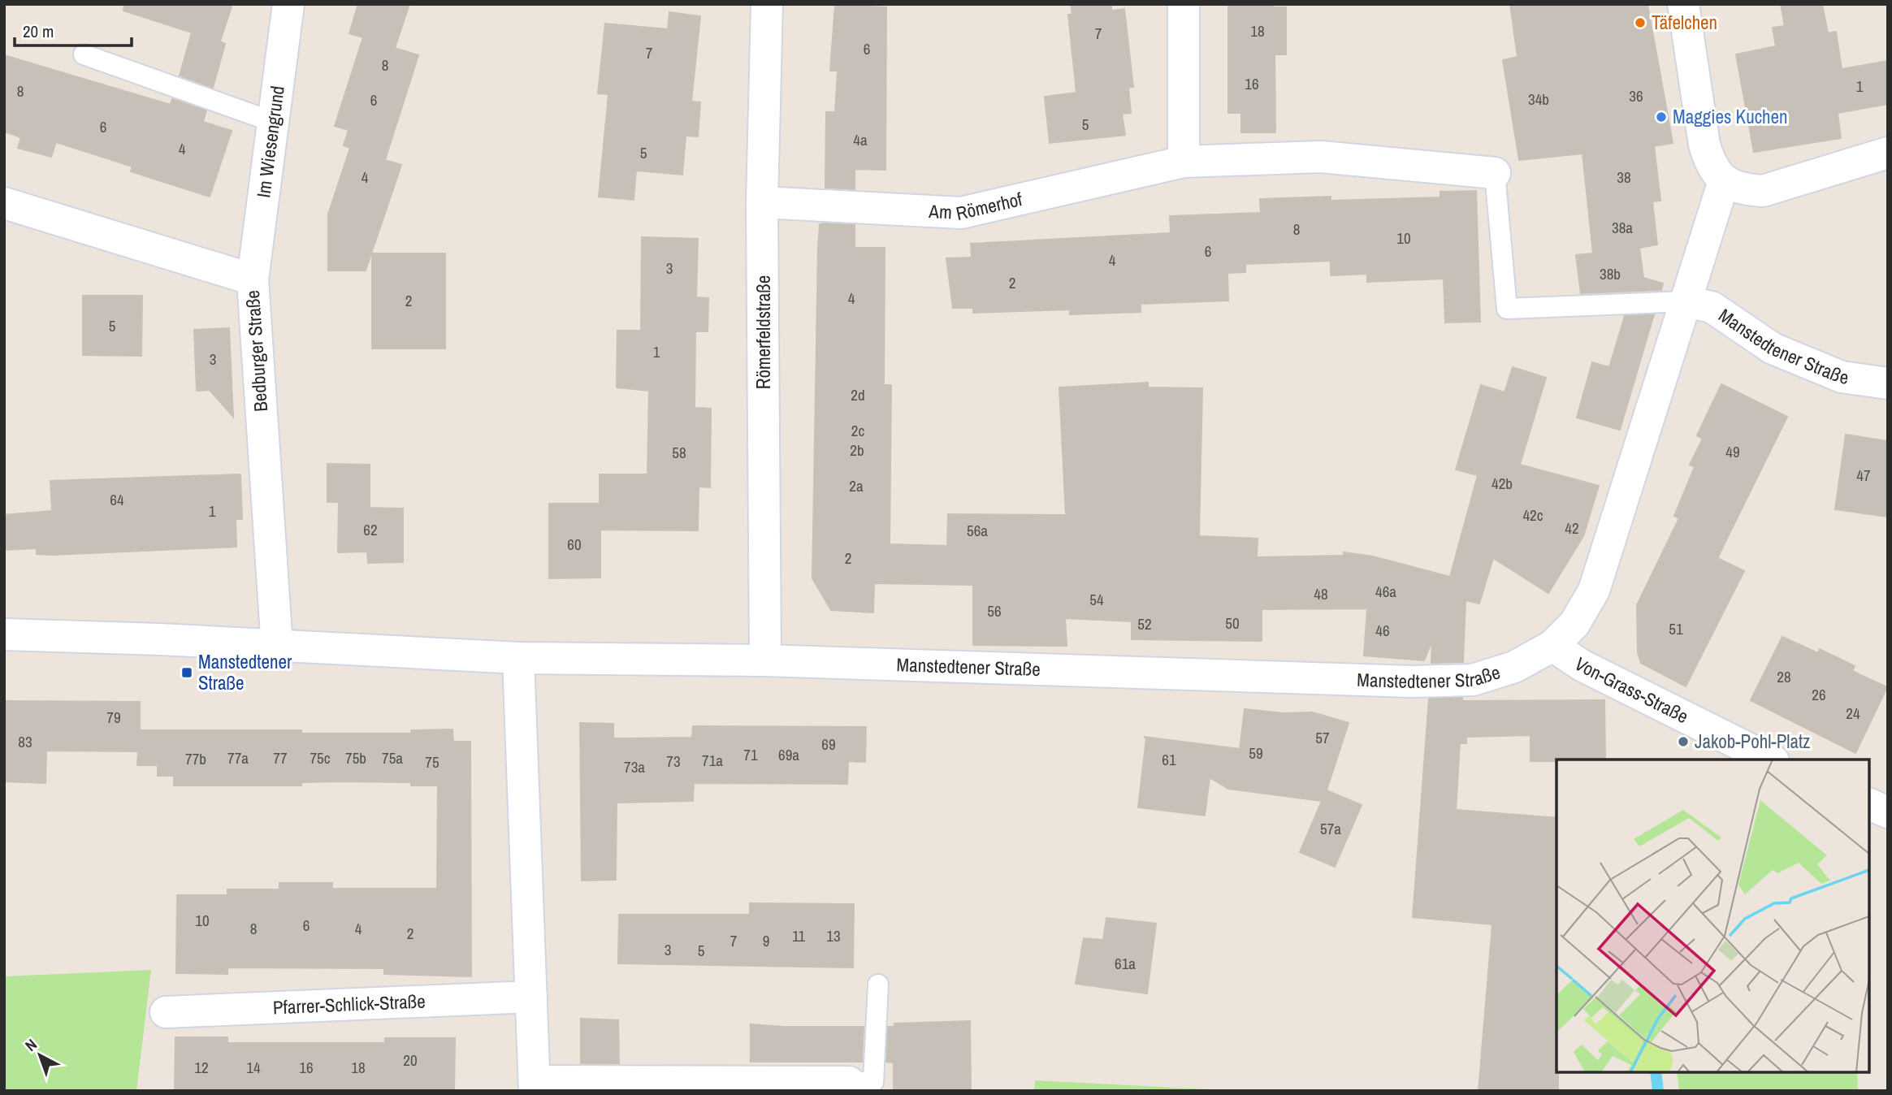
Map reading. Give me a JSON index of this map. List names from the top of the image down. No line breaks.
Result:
{"streets":{"street":["Im Wiesengrund","Am Römerhof","Römerfeldstraße","Manstedtener Straße","Bedburger Straße","Von-Grass-Straße","Pfarrer-Schlick-Straße"]},"crossings":[["Im Wiesengrund","Bedburger Straße"],["Am Römerhof","Römerfeldstraße"],["Römerfeldstraße","Manstedtener Straße"],["Manstedtener Straße","Bedburger Straße"],["Manstedtener Straße","Von-Grass-Straße"]],"places":{"other":["Täfelchen","Maggies Kuchen","Jakob-Pohl-Platz"],"transit":["Manstedtener Straße"]},"house_numbers":["18","7","6","7","8","16","1","8","36","34b","6","5","6","4a","4","5","4","38","38a","8","10","6","4","3","38b","2","4","2","5","1","3","2d","2c","2b","49","58","47","42b","2a","64","1","42c","42","62","56a","60","2","46a","48","54","56","50","52","51","46","28","26","24","79","57","83","69","59","71","69a","77a","77","75c","75b","75a","77b","61","71a","73","75","73a","57a","10","6","8","4","2","11","13","7","9","3","5","61a","20","12","14","16","18"],"scale_bar":"20 m","north":"top left"}
